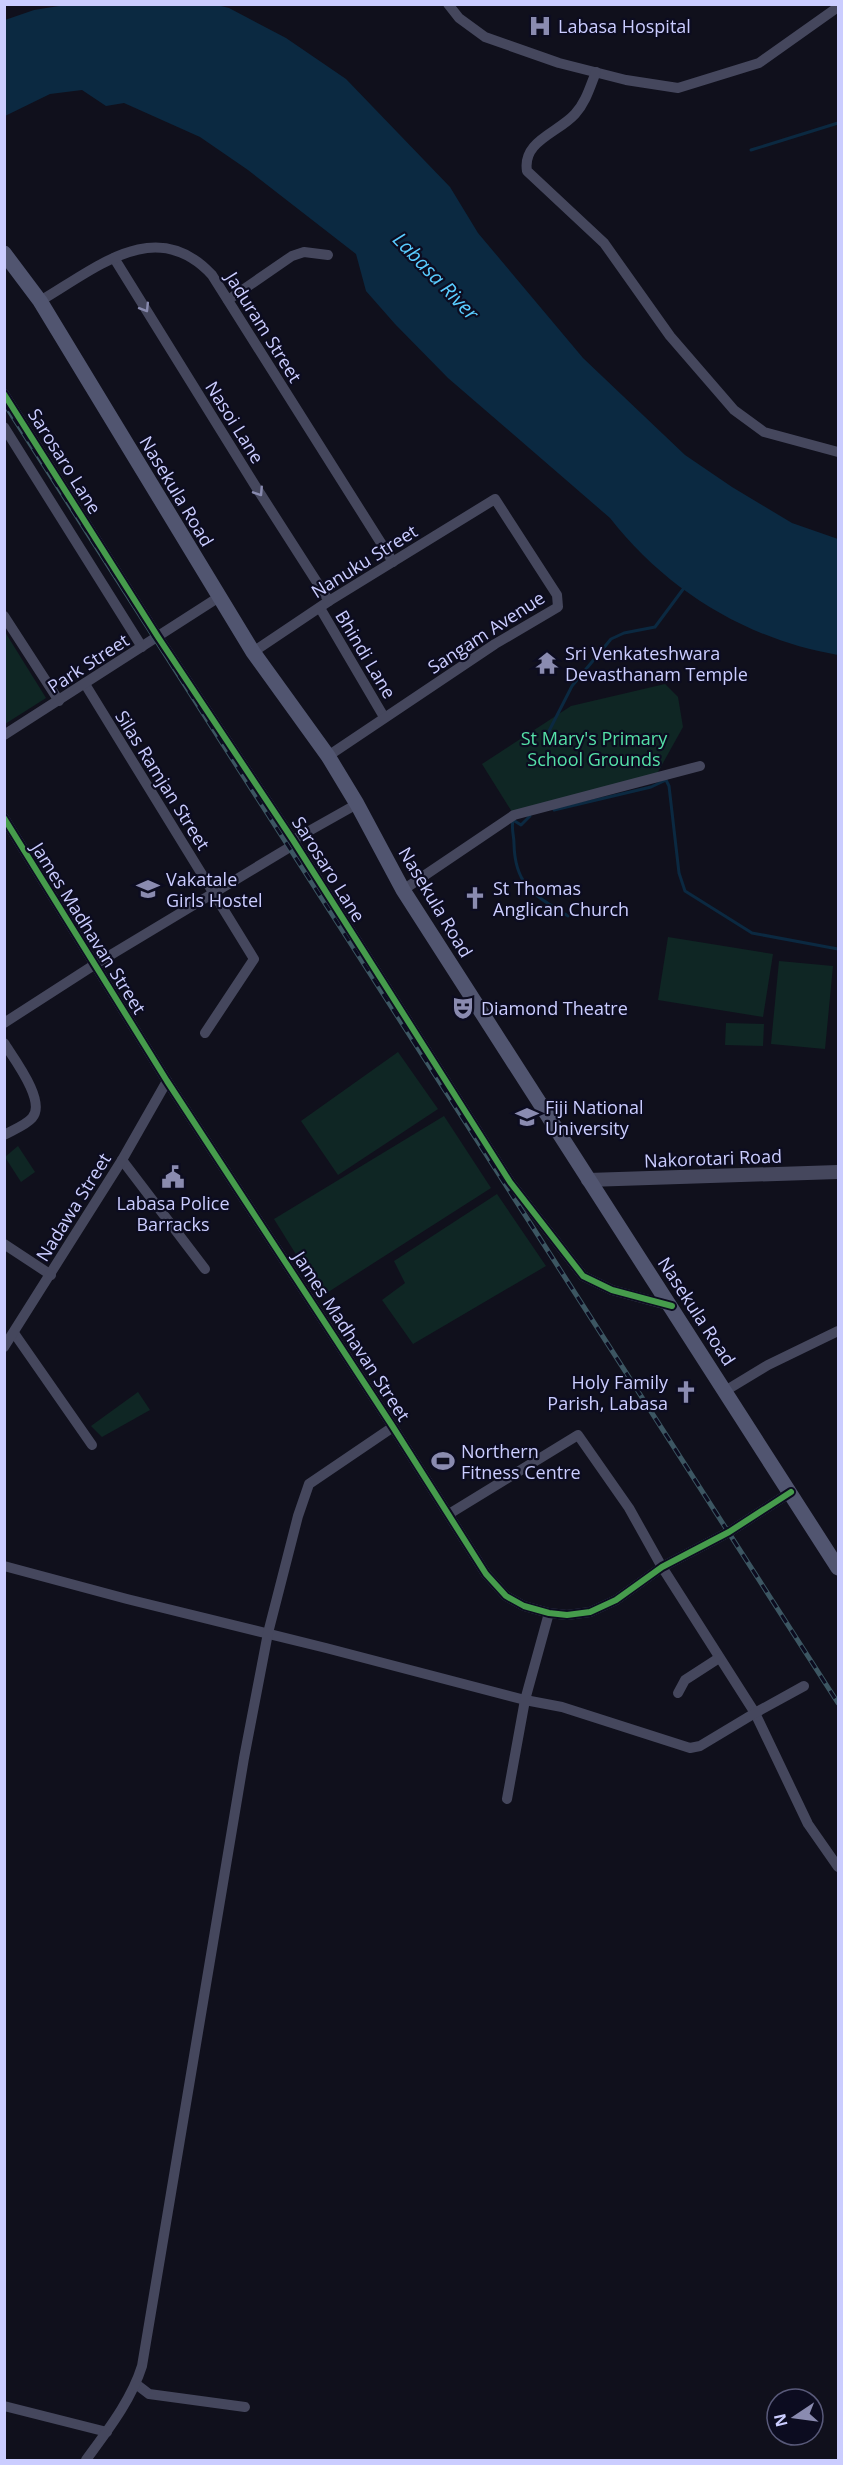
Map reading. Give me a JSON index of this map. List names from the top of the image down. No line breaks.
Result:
{"streets":{"main road":["Nasekula Road"],"street":["Jaduram Street","Nasoi Lane","Sarosaro Lane","Nanuku Street","Sangam Avenue","Bhindi Lane","Park Street","Silas Ramjan Street","James Madhavan Street","Nakorotari Road","Nadawa Street"]},"crossings":[["Jaduram Street","Nasoi Lane"],["Jaduram Street","Nasekula Road"],["Jaduram Street","Nanuku Street"],["Nasoi Lane","Nanuku Street"],["Sarosaro Lane","Nasekula Road"],["Sarosaro Lane","Park Street"],["Nasekula Road","Nanuku Street"],["Nasekula Road","Sangam Avenue"],["Nasekula Road","Park Street"],["Nasekula Road","James Madhavan Street"],["Nasekula Road","Nakorotari Road"],["Nanuku Street","Sangam Avenue"],["Nanuku Street","Bhindi Lane"],["Sangam Avenue","Bhindi Lane"],["Park Street","Silas Ramjan Street"],["James Madhavan Street","Nadawa Street"]],"one_way":["Nasoi Lane"],"water":["Labasa River"],"parks":["St Mary's Primary School Grounds"],"places":{"hospital":["Labasa Hospital"],"temple":["Sri Venkateshwara Devasthanam Temple"],"school or university":["Vakatale Girls Hostel","Fiji National University"],"church":["St Thomas Anglican Church","Holy Family Parish, Labasa"],"theatre":["Diamond Theatre"],"public building":["Labasa Police Barracks"],"sports":["Northern Fitness Centre"]},"north":"left"}
